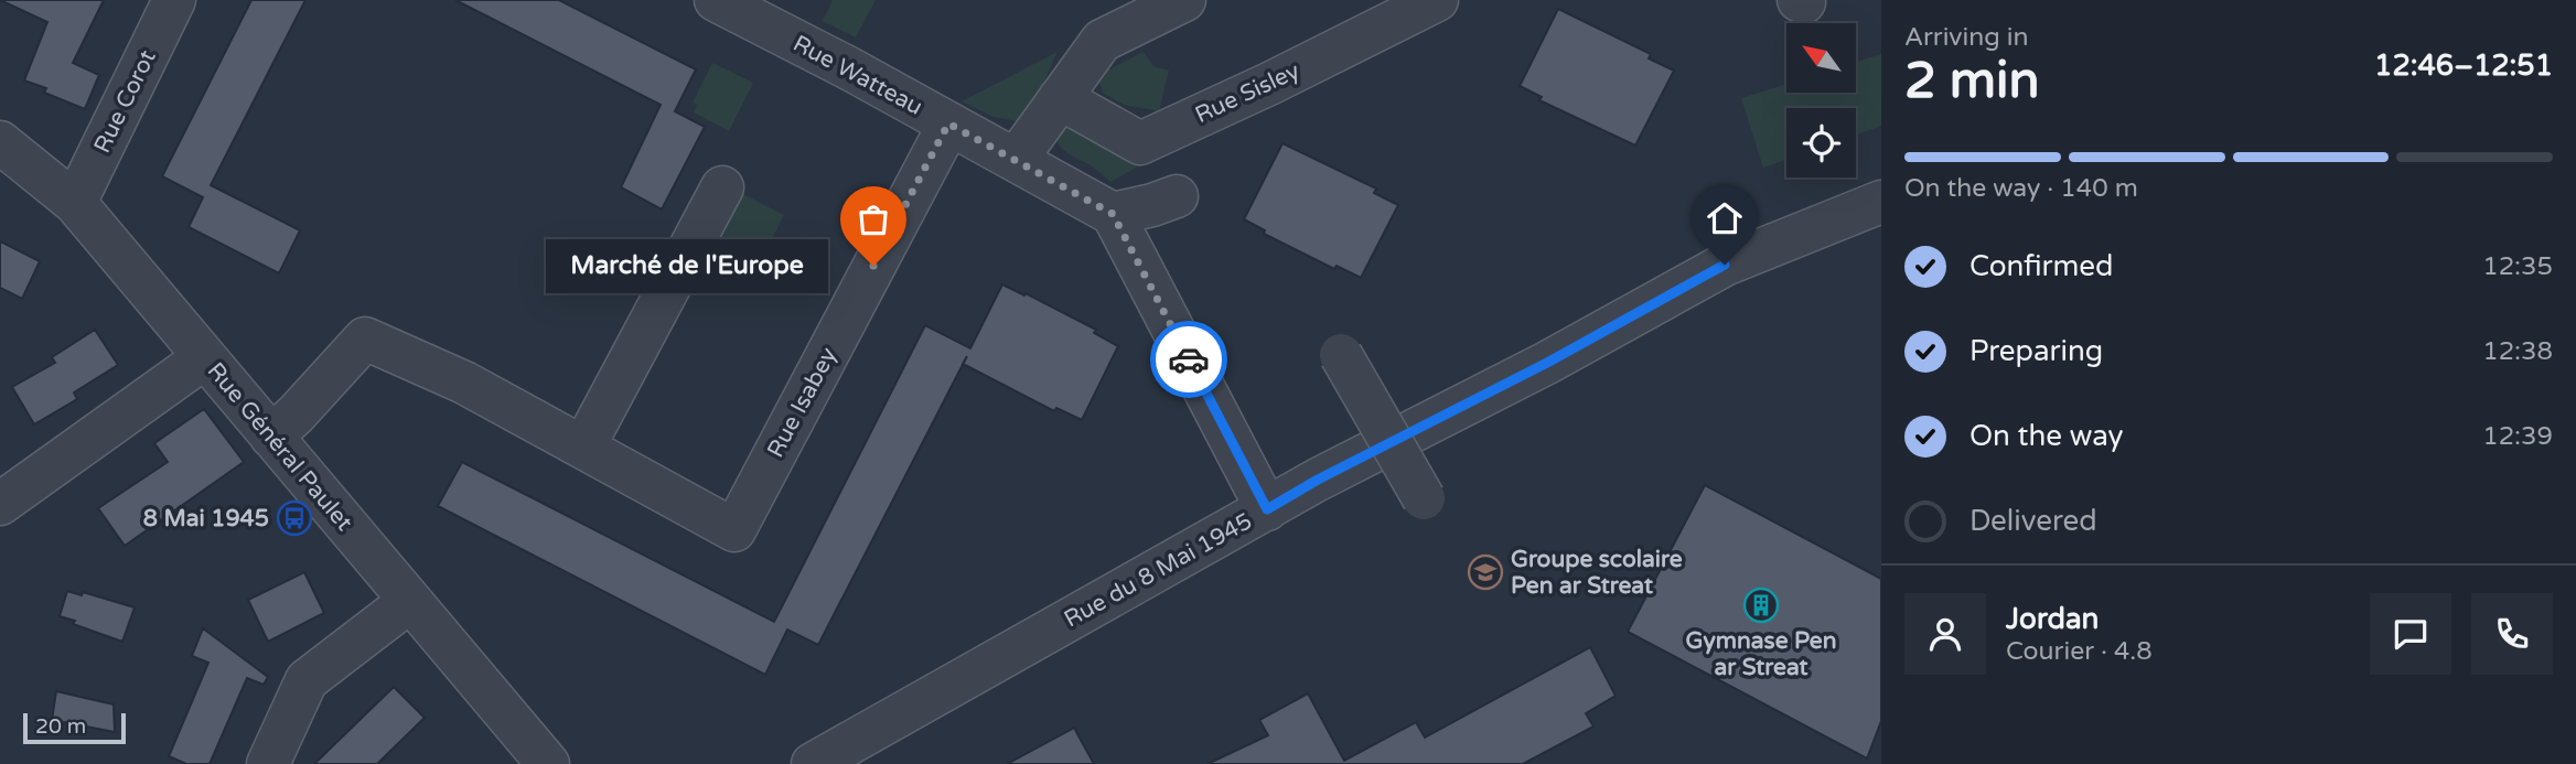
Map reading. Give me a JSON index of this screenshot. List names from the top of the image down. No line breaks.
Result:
{"streets":{"street":["Rue Watteau","Rue Sisley","Rue Corot","Rue Isabey","Rue Général Paulet","Rue du 8 Mai 1945"]},"crossings":[["Rue Watteau","Rue Isabey"],["Rue Corot","Rue Général Paulet"],["Rue Isabey","Rue Général Paulet"]],"places":{"other":["Marché de l'Europe"],"bus stop":["8 Mai 1945"],"school or university":["Groupe scolaire Pen ar Streat"],"building":["Gymnase Pen ar Streat"]},"scale_bar":"20 m","north":"top left","page":{"heading":["2 min","Arriving in","12:46–12:51"],"panel":["Jordan","Courier · 4.8"],"bar":"On the way · 140 m","list":[["Confirmed","12:35"],["Preparing","12:38"],["On the way","12:39"],"Delivered"],"bubble":"Marché de l'Europe","scale":"20 m"}}
